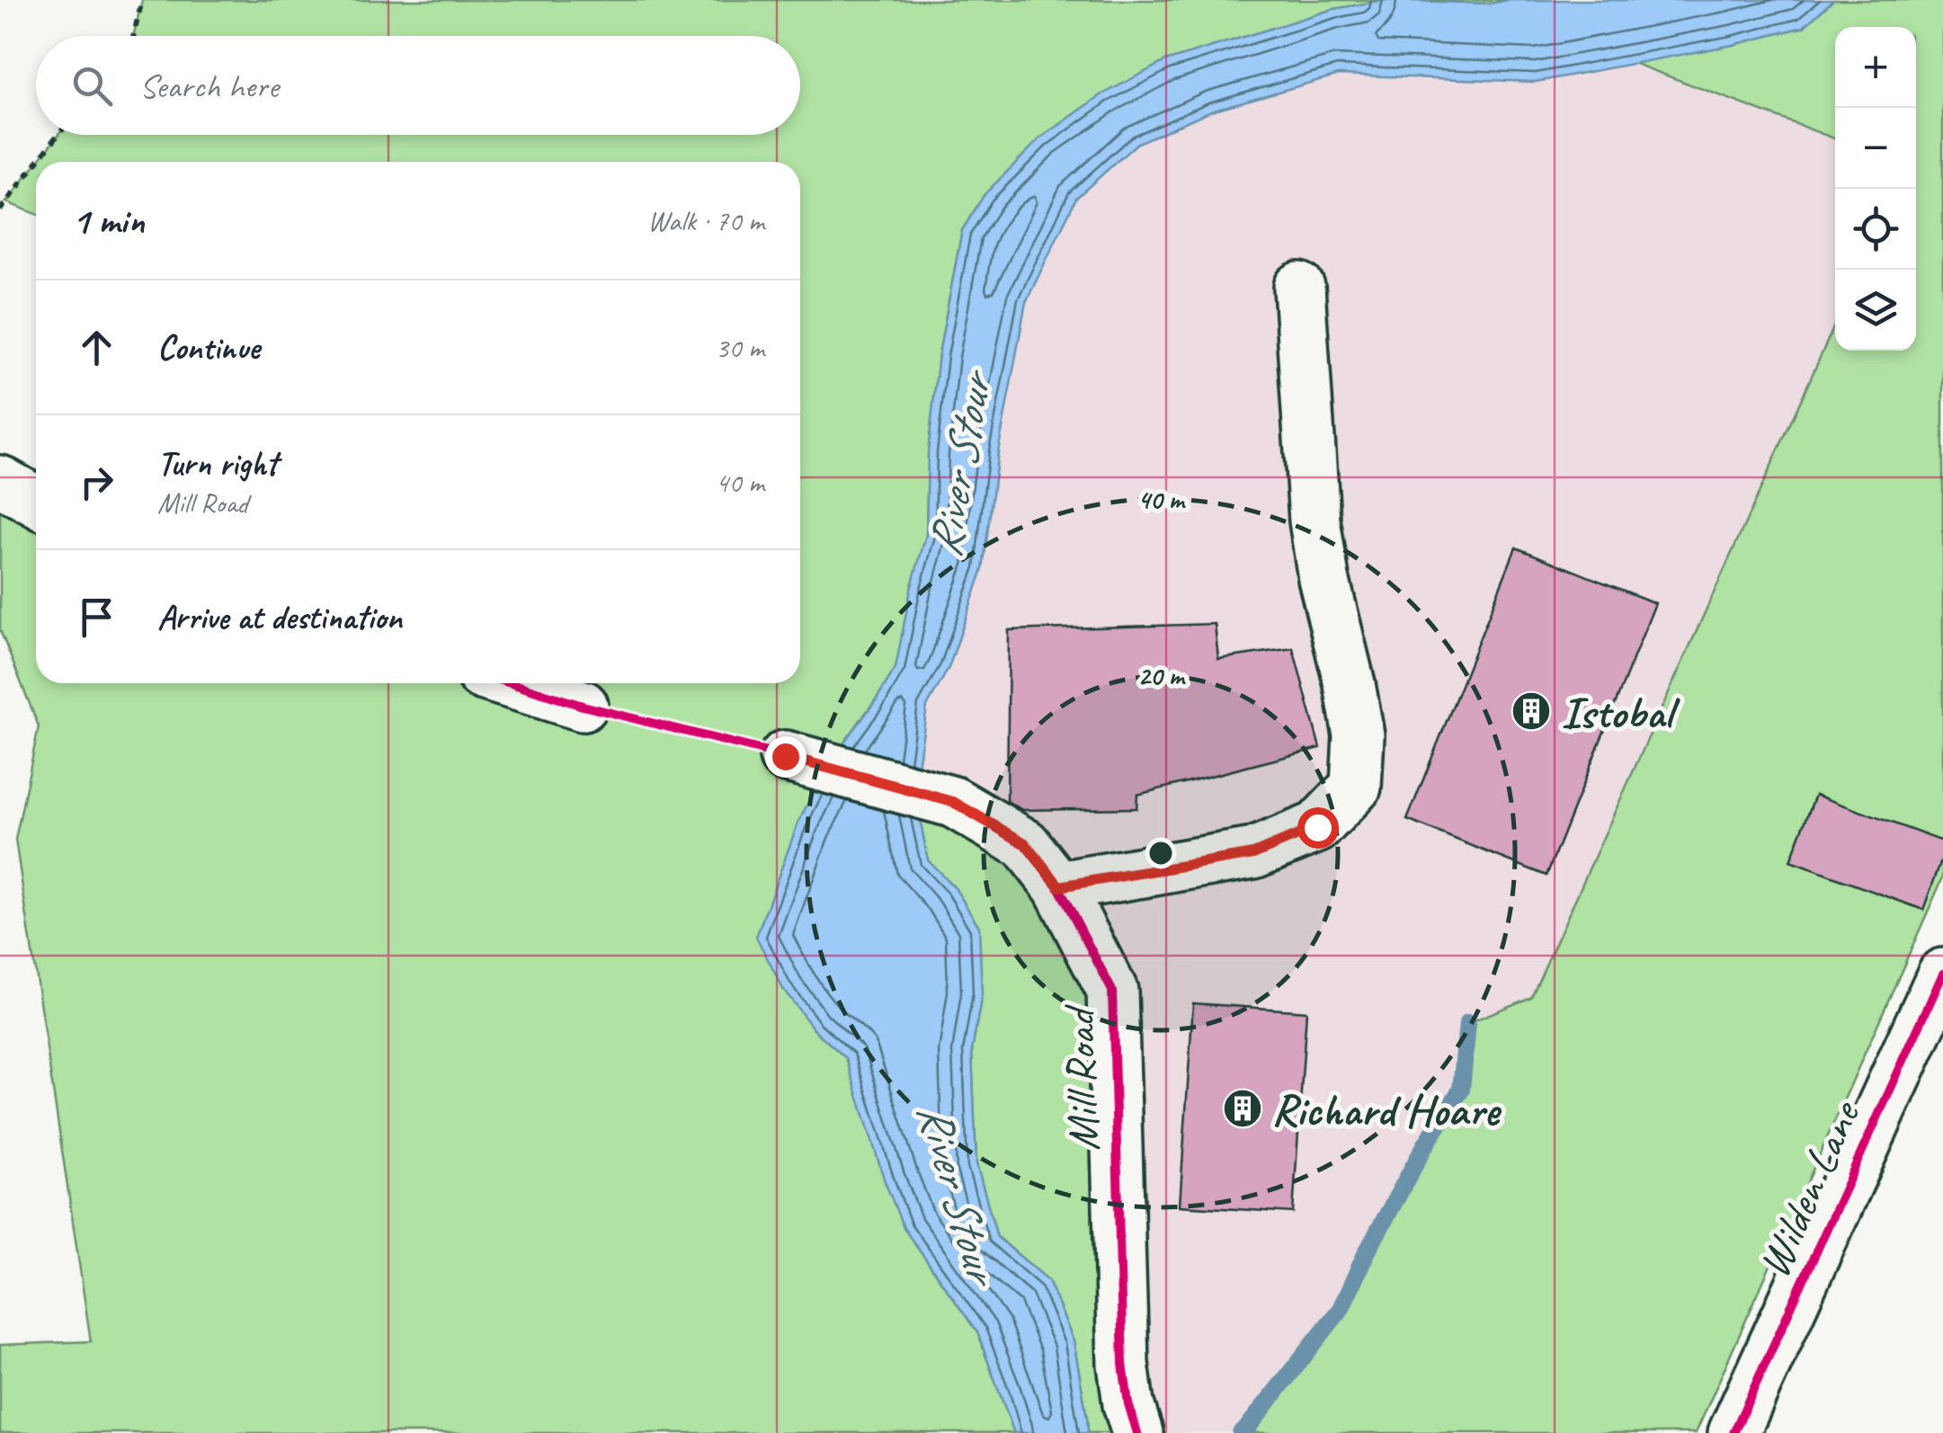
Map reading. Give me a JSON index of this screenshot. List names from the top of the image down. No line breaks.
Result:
{"streets":{"street":["Mill Road","Wilden Lane"]},"water":["River Stour"],"places":{"building":["Istobal","Richard Hoare"]},"page":{"map_buttons":["+","−"],"search":"Search here","heading":["1 min","Walk · 70 m"],"list":[["Continue","30 m"],["Turn right","Mill Road","40 m"],"Arrive at destination"]},"rings":["40 m","20 m"]}
